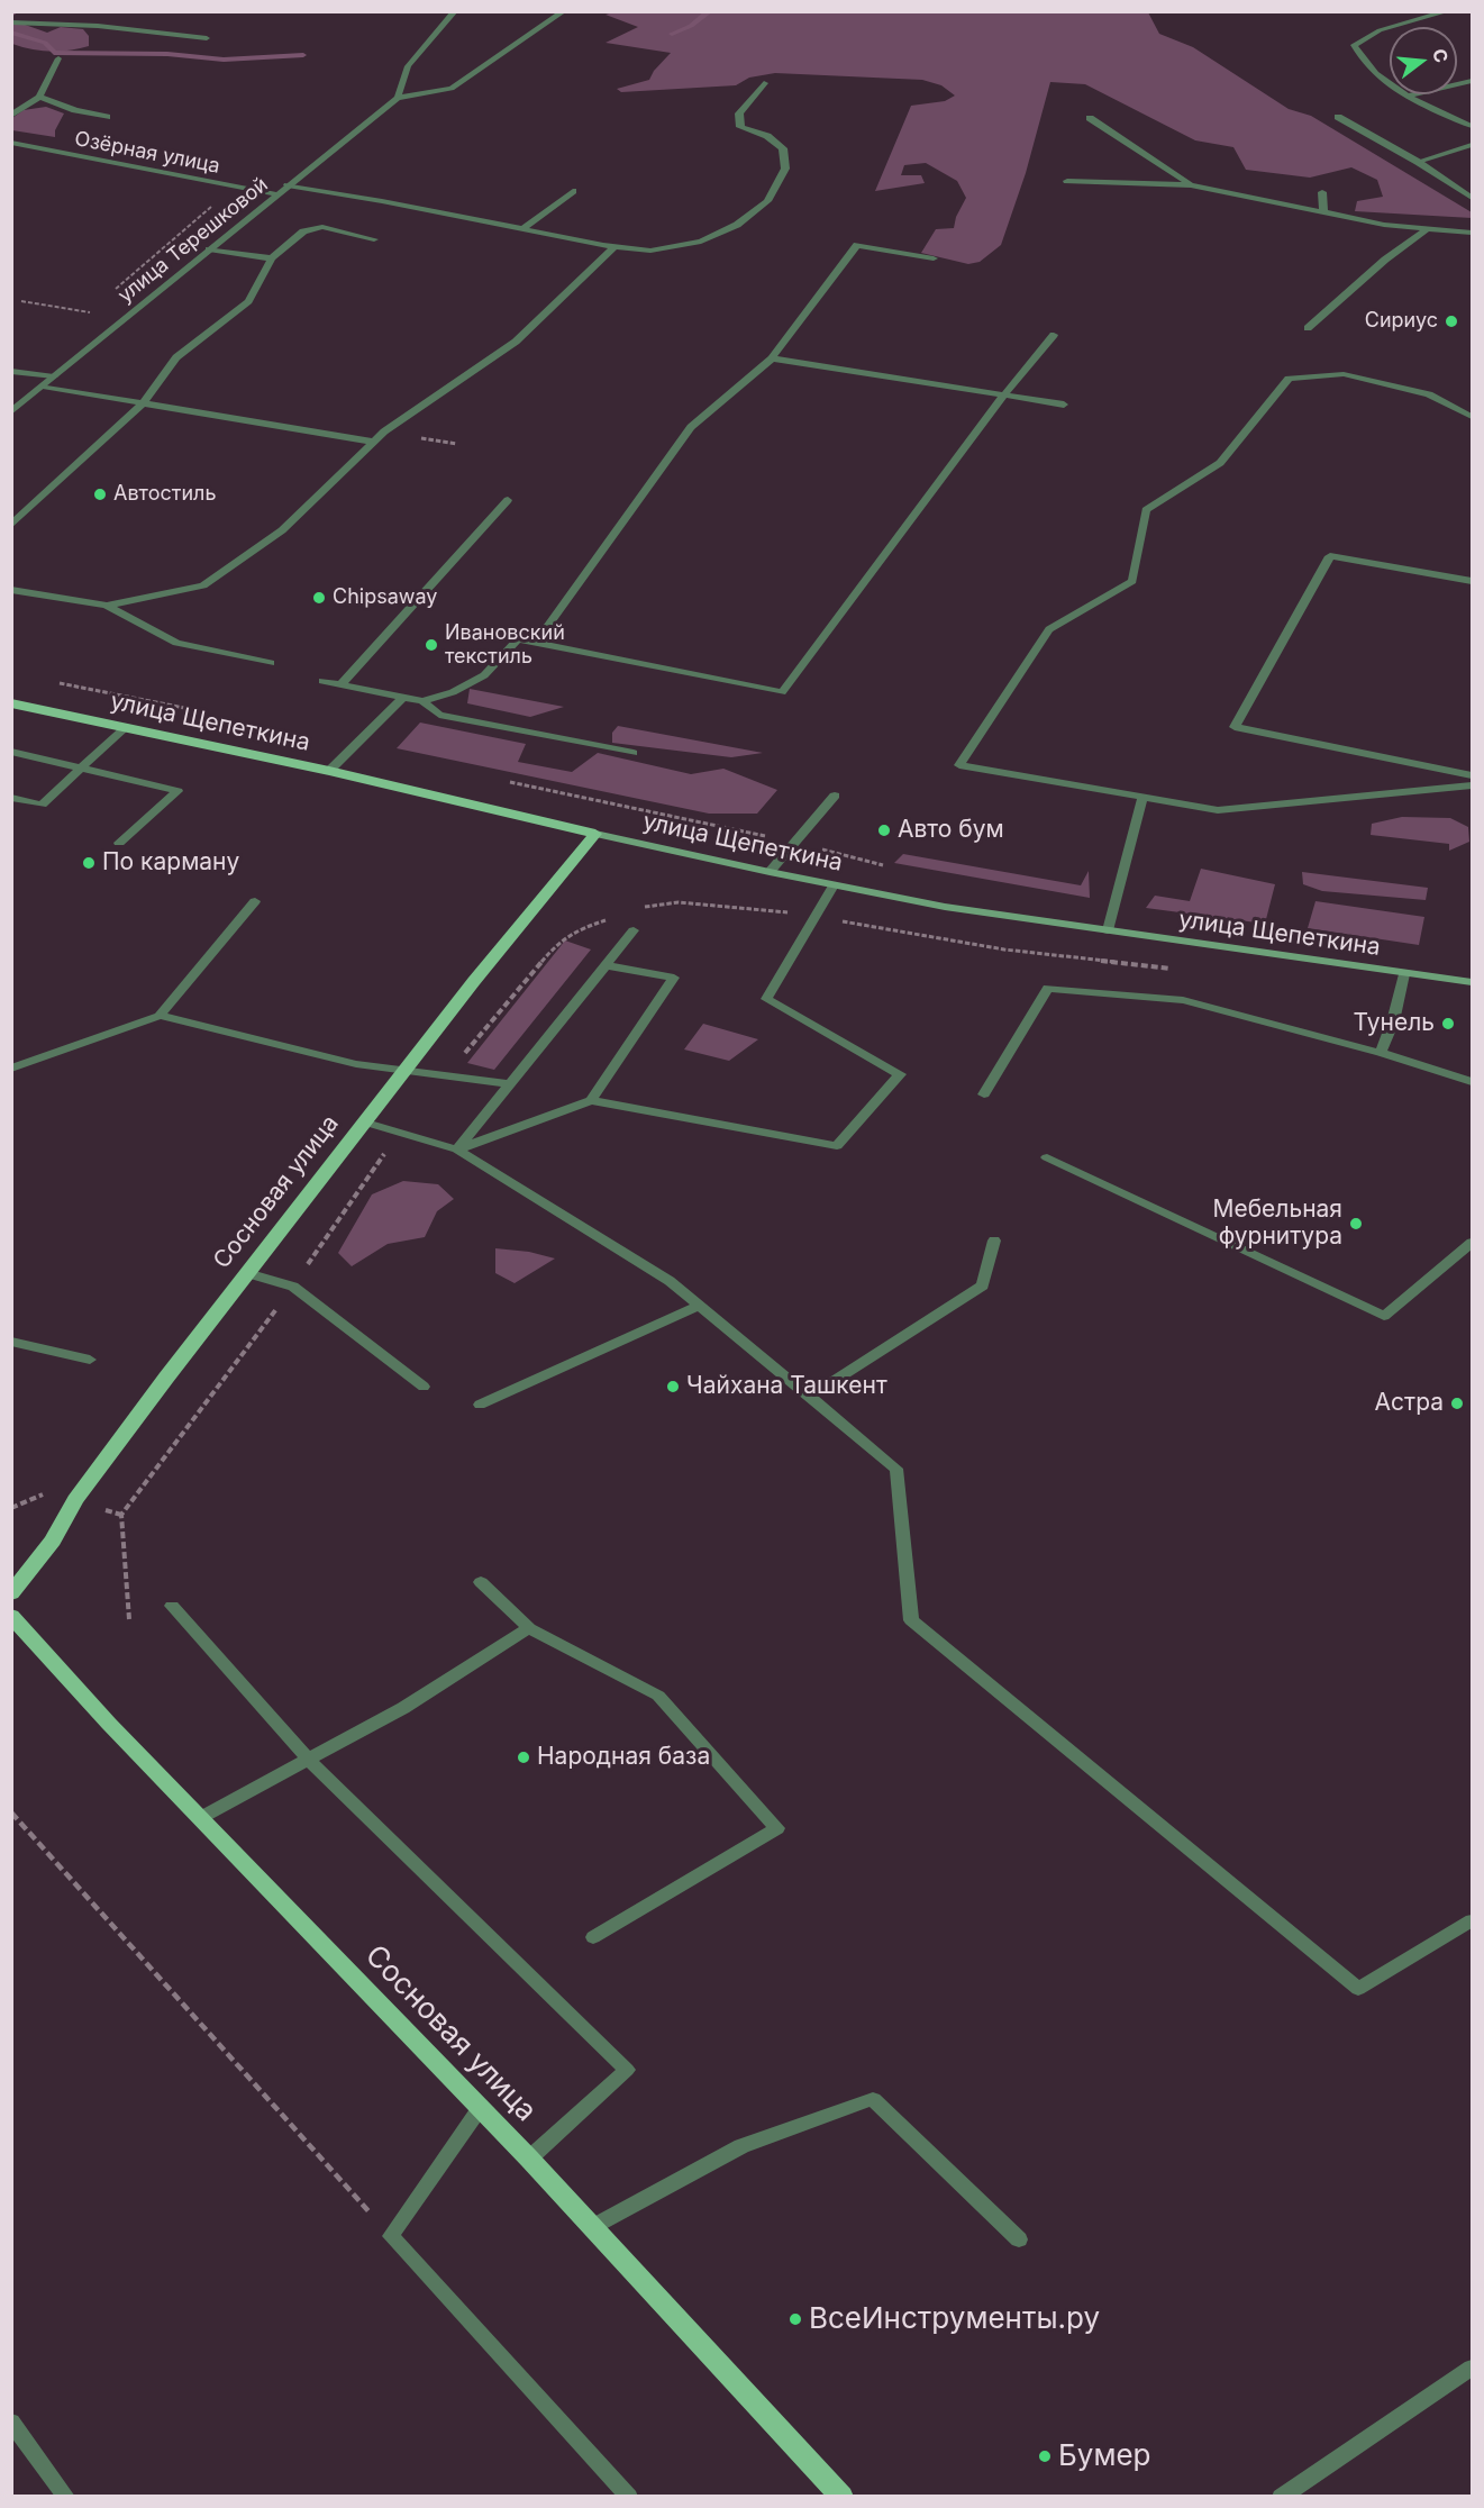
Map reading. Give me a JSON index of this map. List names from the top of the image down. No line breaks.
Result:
{"streets":{"main road":["улица Щепеткина","Сосновая улица"],"street":["Озёрная улица","улица Терешковой"]},"crossings":[["Озёрная улица","улица Терешковой"],["улица Щепеткина","Сосновая улица"]],"places":["Сириус","Автостиль","Chipsaway","Ивановский текстиль","Авто бум","По карману","Тунель","Мебельная фурнитура","Чайхана Ташкент","Астра","Народная база","ВсеИнструменты.ру","Бумер"],"north":"right"}
